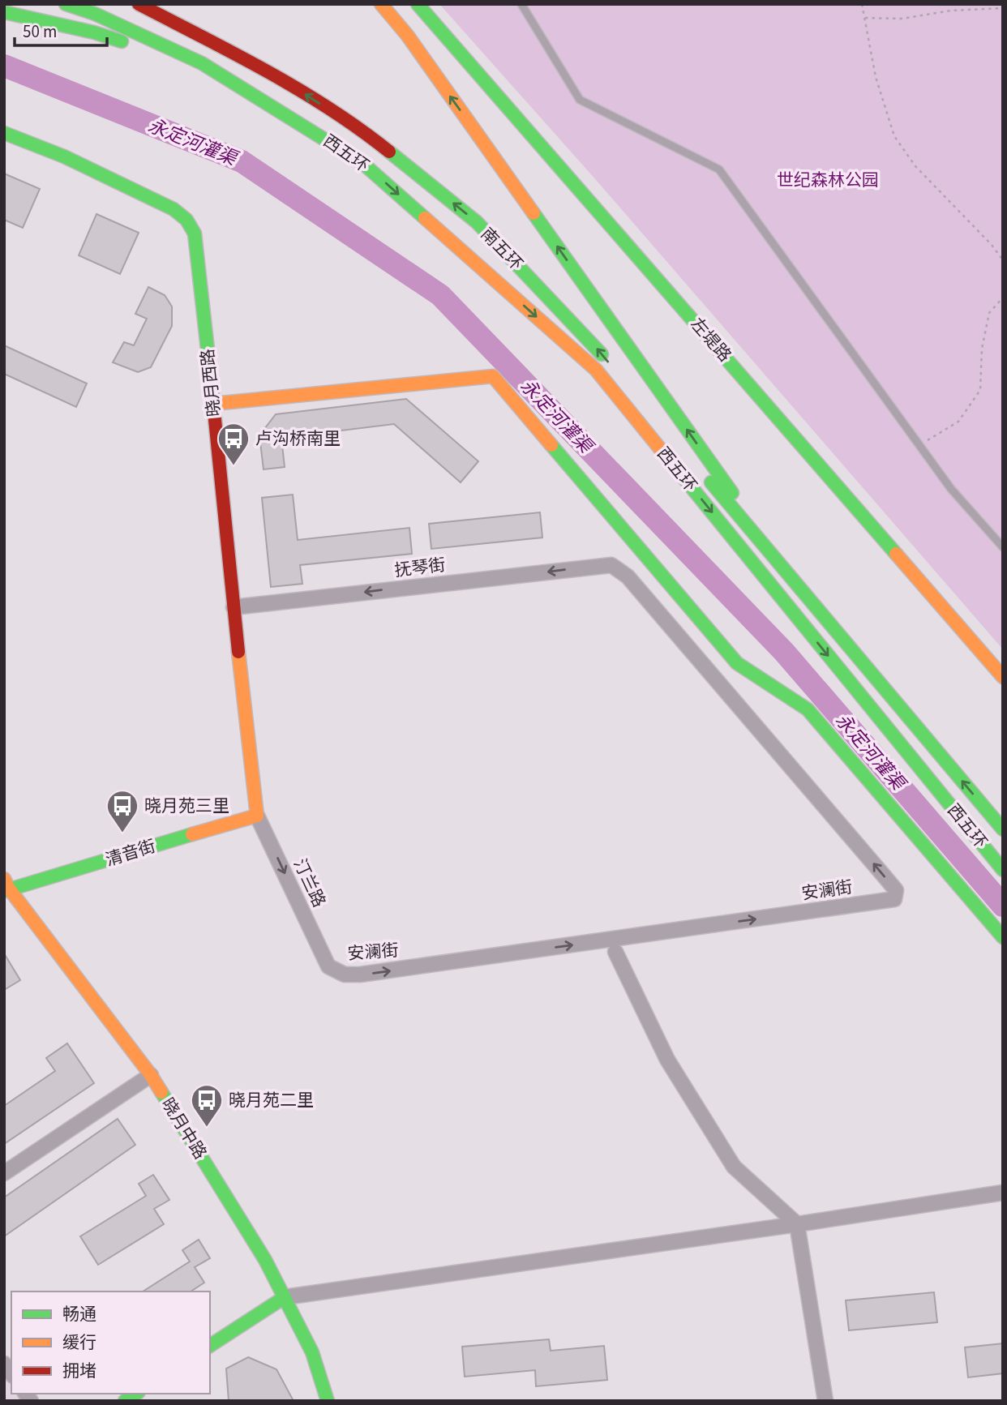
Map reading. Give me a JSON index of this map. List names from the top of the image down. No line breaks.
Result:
{"streets":{"main road":["西五环","南五环","左堤路","晓月西路","清音街","晓月中路"],"street":["抚琴街","汀兰路","安澜街"]},"crossings":[["晓月西路","抚琴街"],["晓月西路","清音街"],["晓月西路","汀兰路"],["抚琴街","安澜街"],["清音街","汀兰路"],["清音街","晓月中路"],["汀兰路","安澜街"]],"one_way":["抚琴街","汀兰路"],"water":["永定河灌渠"],"parks":["世纪森林公园"],"places":{"bus stop":["卢沟桥南里","晓月苑三里","晓月苑二里"]},"legend":["畅通","缓行","拥堵"],"scale_bar":"50 m"}
